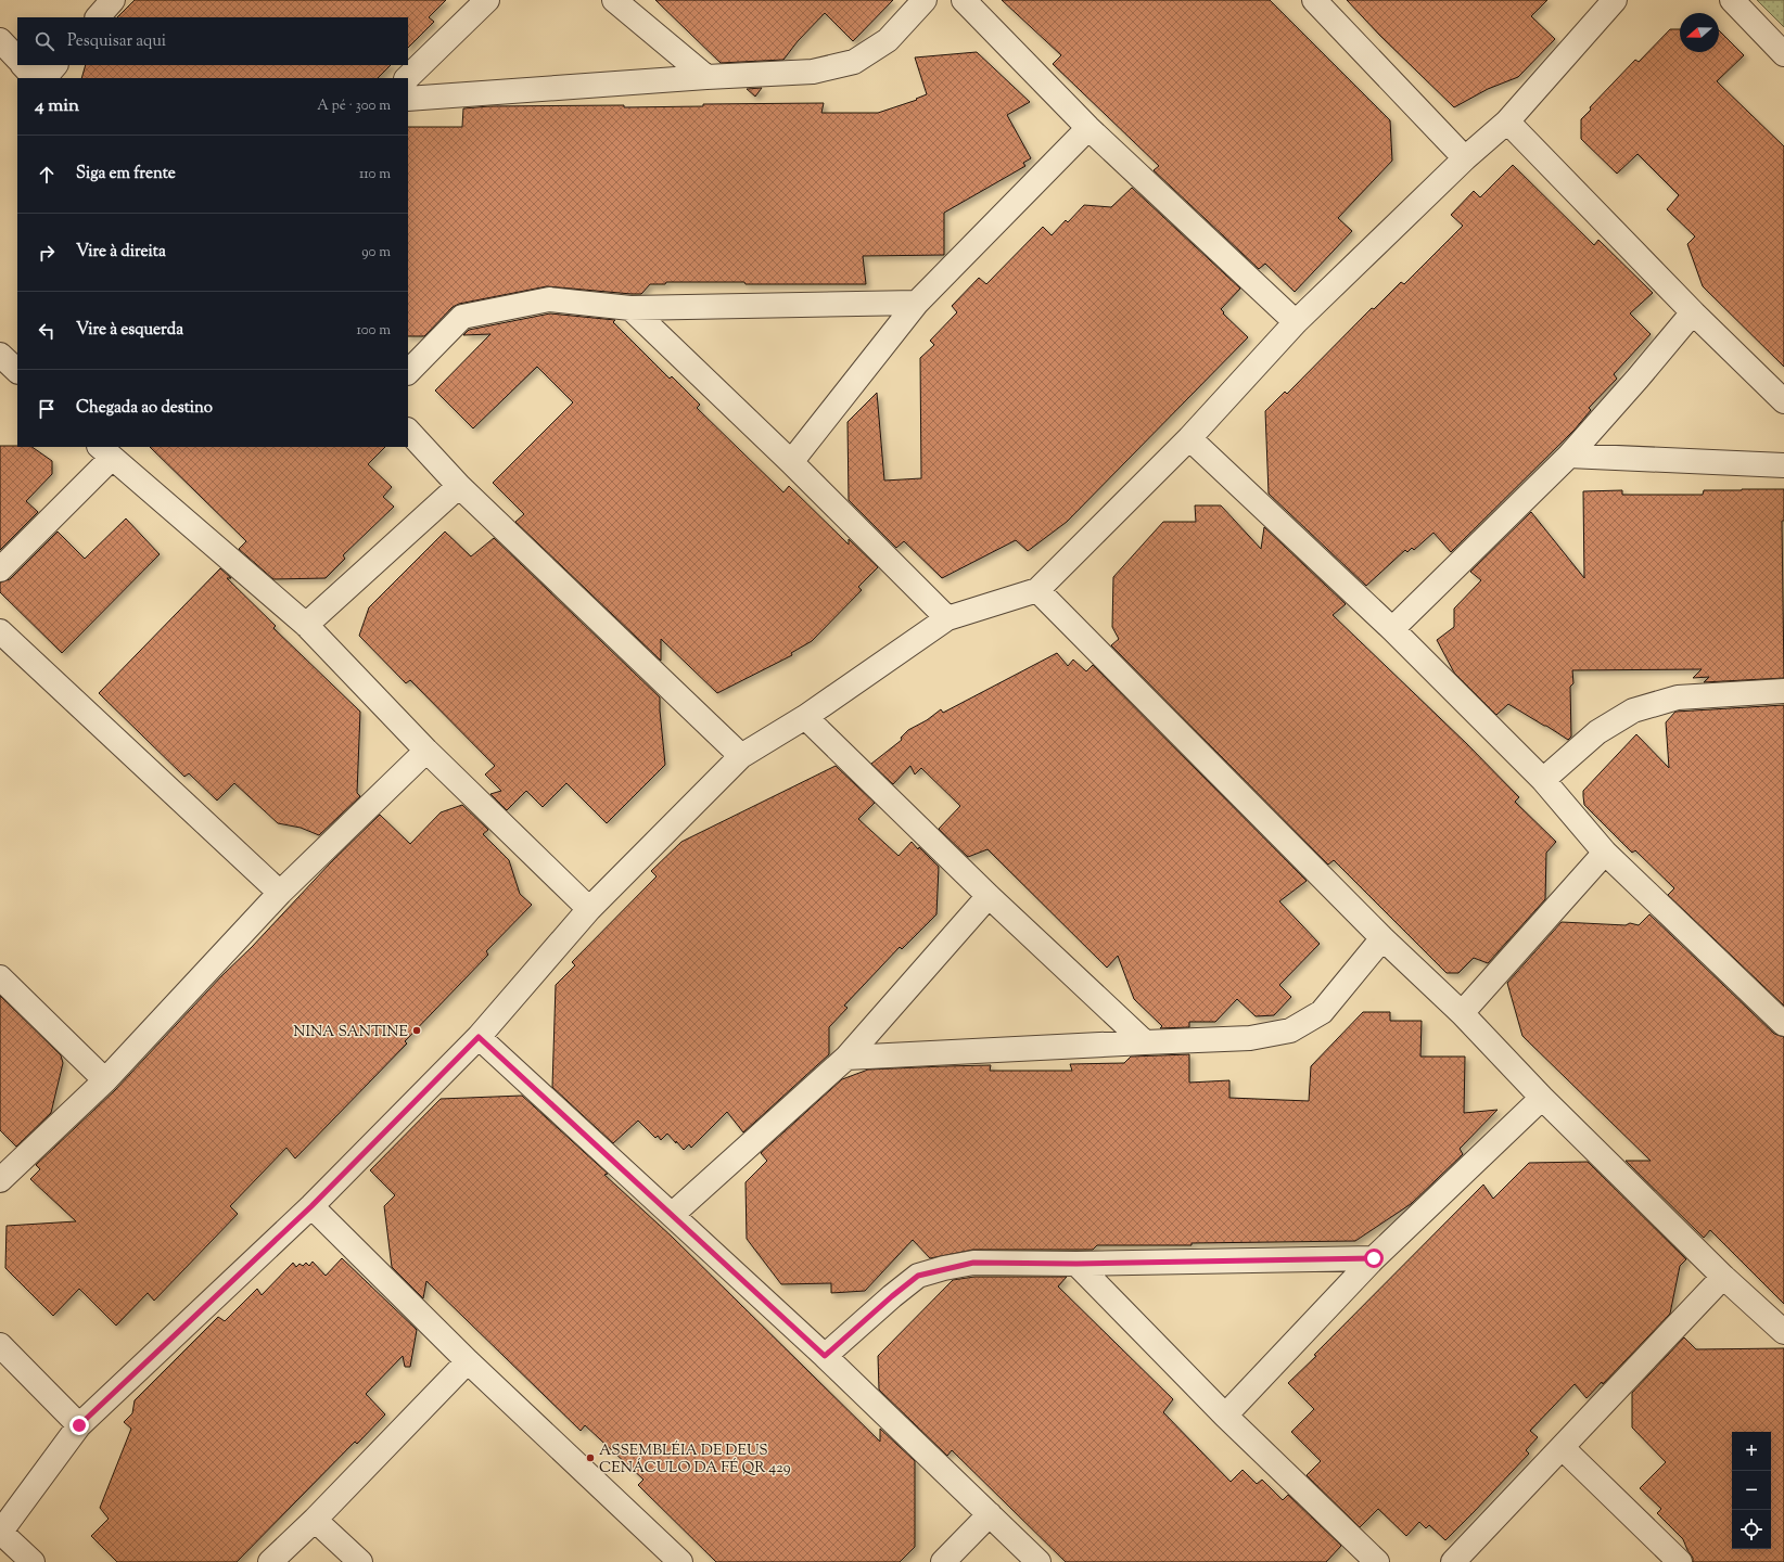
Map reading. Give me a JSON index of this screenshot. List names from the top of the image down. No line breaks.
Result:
{"places":["NINA SANTINE","ASSEMBLÉIA DE DEUS CENÁCULO DA FÉ QR 429"],"north":"left","page":{"search":"Pesquisar aqui","heading":["4 min","A pé · 300 m"],"list":[["Siga em frente","110 m"],["Vire à direita","90 m"],["Vire à esquerda","100 m"],"Chegada ao destino"],"map_buttons":["+","−"]}}
